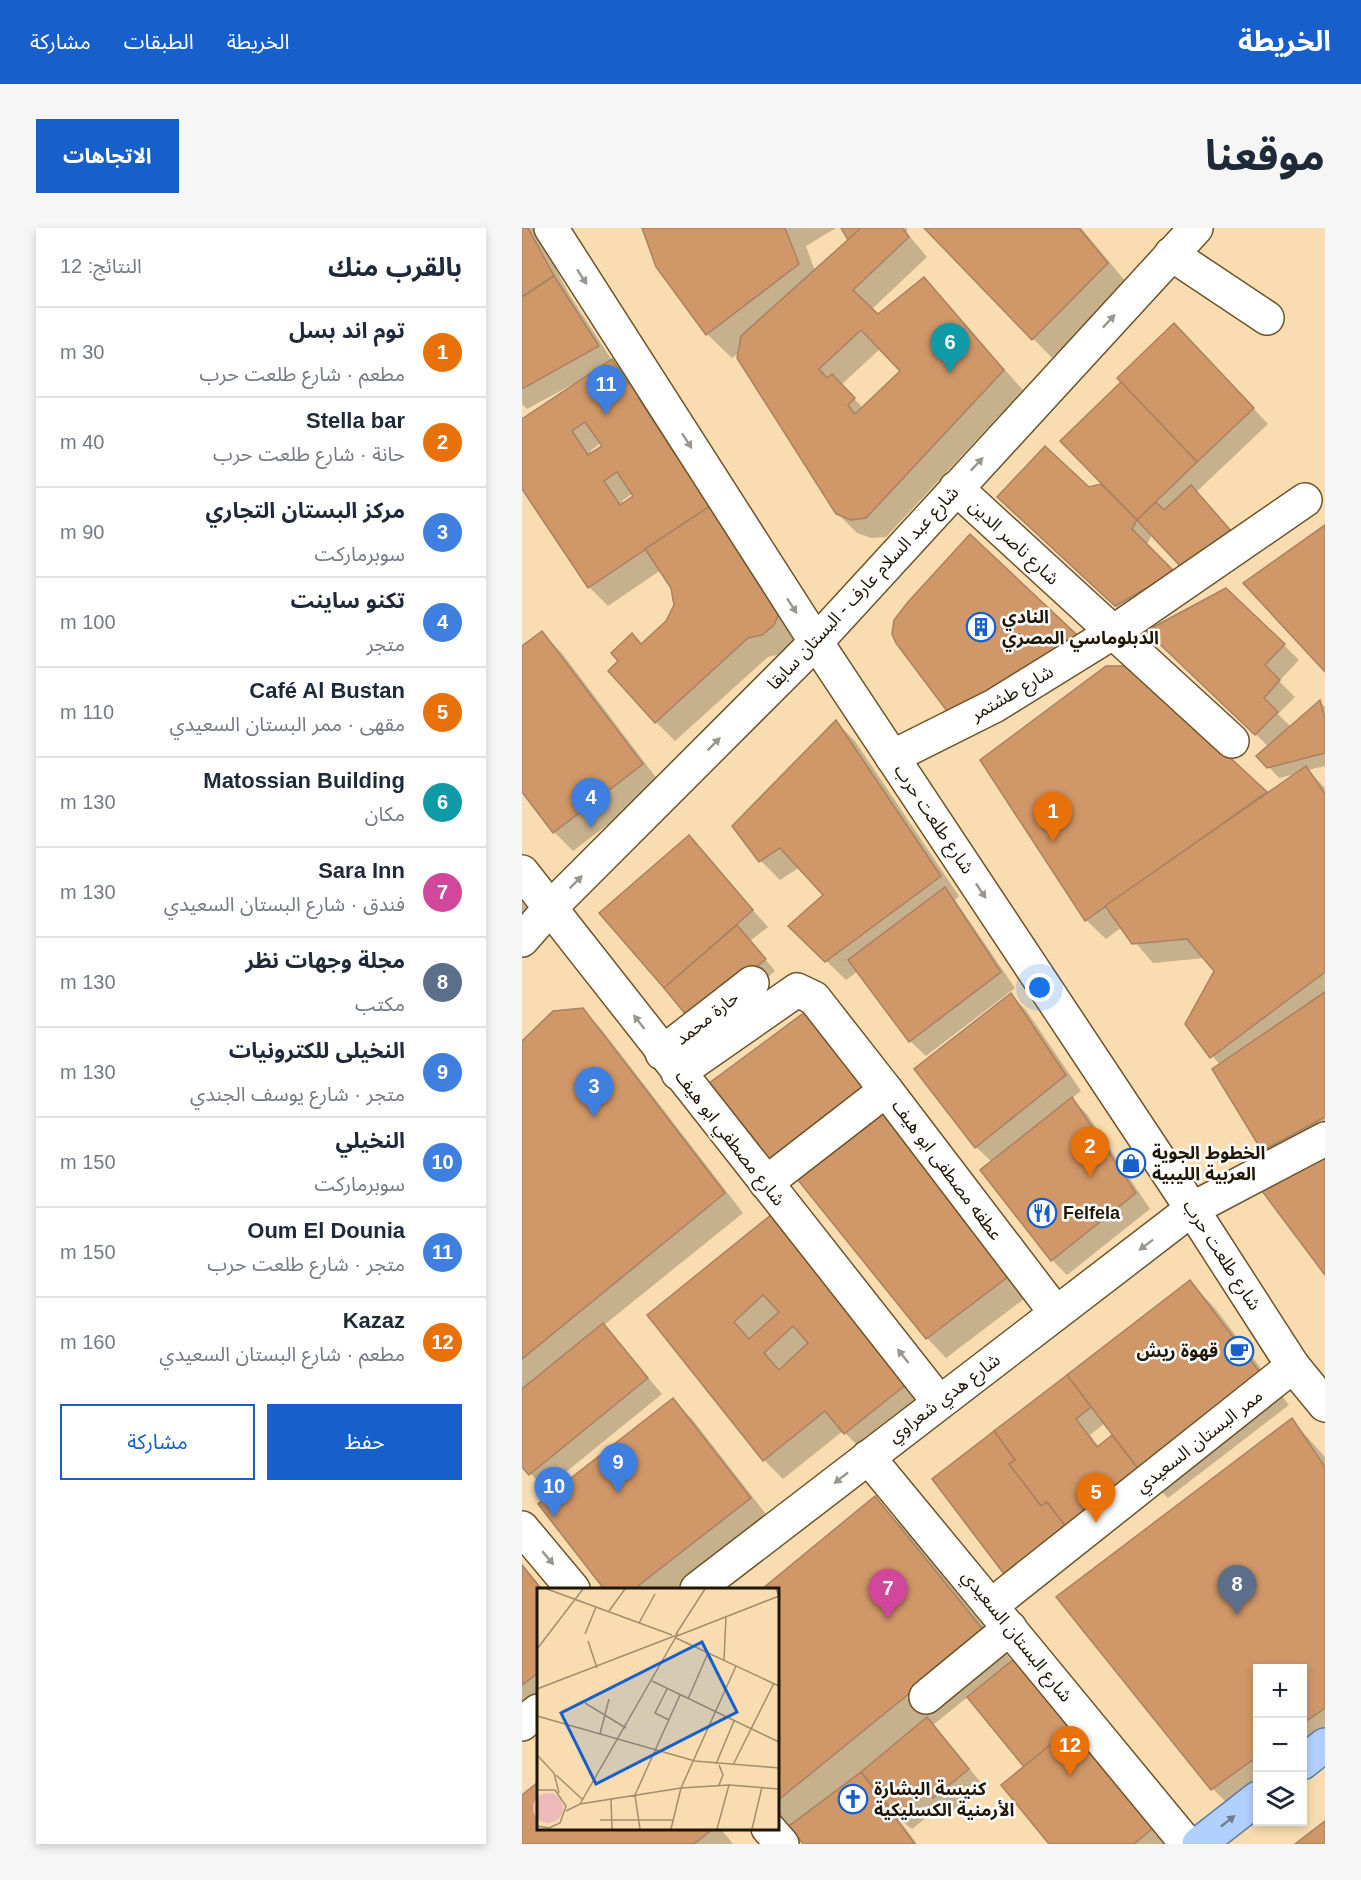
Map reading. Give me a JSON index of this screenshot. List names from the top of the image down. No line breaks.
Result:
{"streets":{"street":["شارع ناصر الدين","شارع عبد السلام عارف - البستان سابقا","شارع طشتمر","شارع طلعت حرب","حارة محمد","شارع مصطفي ابو هيف","عطفه مصطفى ابو هيف","شارع هدي شعراوي","ممر البستان السعيدي","شارع البستان السعيدي"]},"crossings":[["شارع ناصر الدين","شارع عبد السلام عارف - البستان سابقا"],["شارع ناصر الدين","شارع طشتمر"],["شارع عبد السلام عارف - البستان سابقا","شارع طلعت حرب"],["شارع عبد السلام عارف - البستان سابقا","شارع مصطفي ابو هيف"],["شارع طشتمر","شارع طلعت حرب"],["شارع طلعت حرب","شارع هدي شعراوي"],["شارع طلعت حرب","ممر البستان السعيدي"],["حارة محمد","شارع مصطفي ابو هيف"],["شارع مصطفي ابو هيف","عطفه مصطفى ابو هيف"],["شارع مصطفي ابو هيف","شارع هدي شعراوي"],["عطفه مصطفى ابو هيف","شارع هدي شعراوي"],["شارع هدي شعراوي","شارع البستان السعيدي"],["ممر البستان السعيدي","شارع البستان السعيدي"]],"one_way":["شارع عبد السلام عارف - البستان سابقا","شارع طلعت حرب","شارع مصطفي ابو هيف","شارع هدي شعراوي"],"places":{"building":["النادي الدبلوماسي المصري"],"shop":["الخطوط الجوية العربية الليبية"],"restaurant":["Felfela"],"cafe":["قهوة ريش"],"church":["كنيسة البشارة الأرمنية الكسليكية"]},"page":{"header":"الخريطة","nav":["الخريطة","الطبقات","مشاركة"],"title":"موقعنا","buttons":["الاتجاهات",["حفظ","مشاركة"]],"heading":["بالقرب منك","النتائج: 12"],"list":[{"mark":"1","name":"توم اند بسل","note":"مطعم · شارع طلعت حرب","value":"30 m"},{"mark":"2","name":"Stella bar","note":"حانة · شارع طلعت حرب","value":"40 m"},{"mark":"3","name":"مركز البستان التجاري","note":"سوبرماركت","value":"90 m"},{"mark":"4","name":"تكنو ساينت","note":"متجر","value":"100 m"},{"mark":"5","name":"Café Al Bustan","note":"مقهى · ممر البستان السعيدي","value":"110 m"},{"mark":"6","name":"Matossian Building","note":"مكان","value":"130 m"},{"mark":"7","name":"Sara Inn","note":"فندق · شارع البستان السعيدي","value":"130 m"},{"mark":"8","name":"مجلة وجهات نظر","note":"مكتب","value":"130 m"},{"mark":"9","name":"النخيلى للكترونيات","note":"متجر · شارع يوسف الجندي","value":"130 m"},{"mark":"10","name":"النخيلي","note":"سوبرماركت","value":"150 m"},{"mark":"11","name":"Oum El Dounia","note":"متجر · شارع طلعت حرب","value":"150 m"},{"mark":"12","name":"Kazaz","note":"مطعم · شارع البستان السعيدي","value":"160 m"}],"pins":["6","11","4","1","3","2","9","10","5","8","7","12"],"map_buttons":["+","−"]}}
